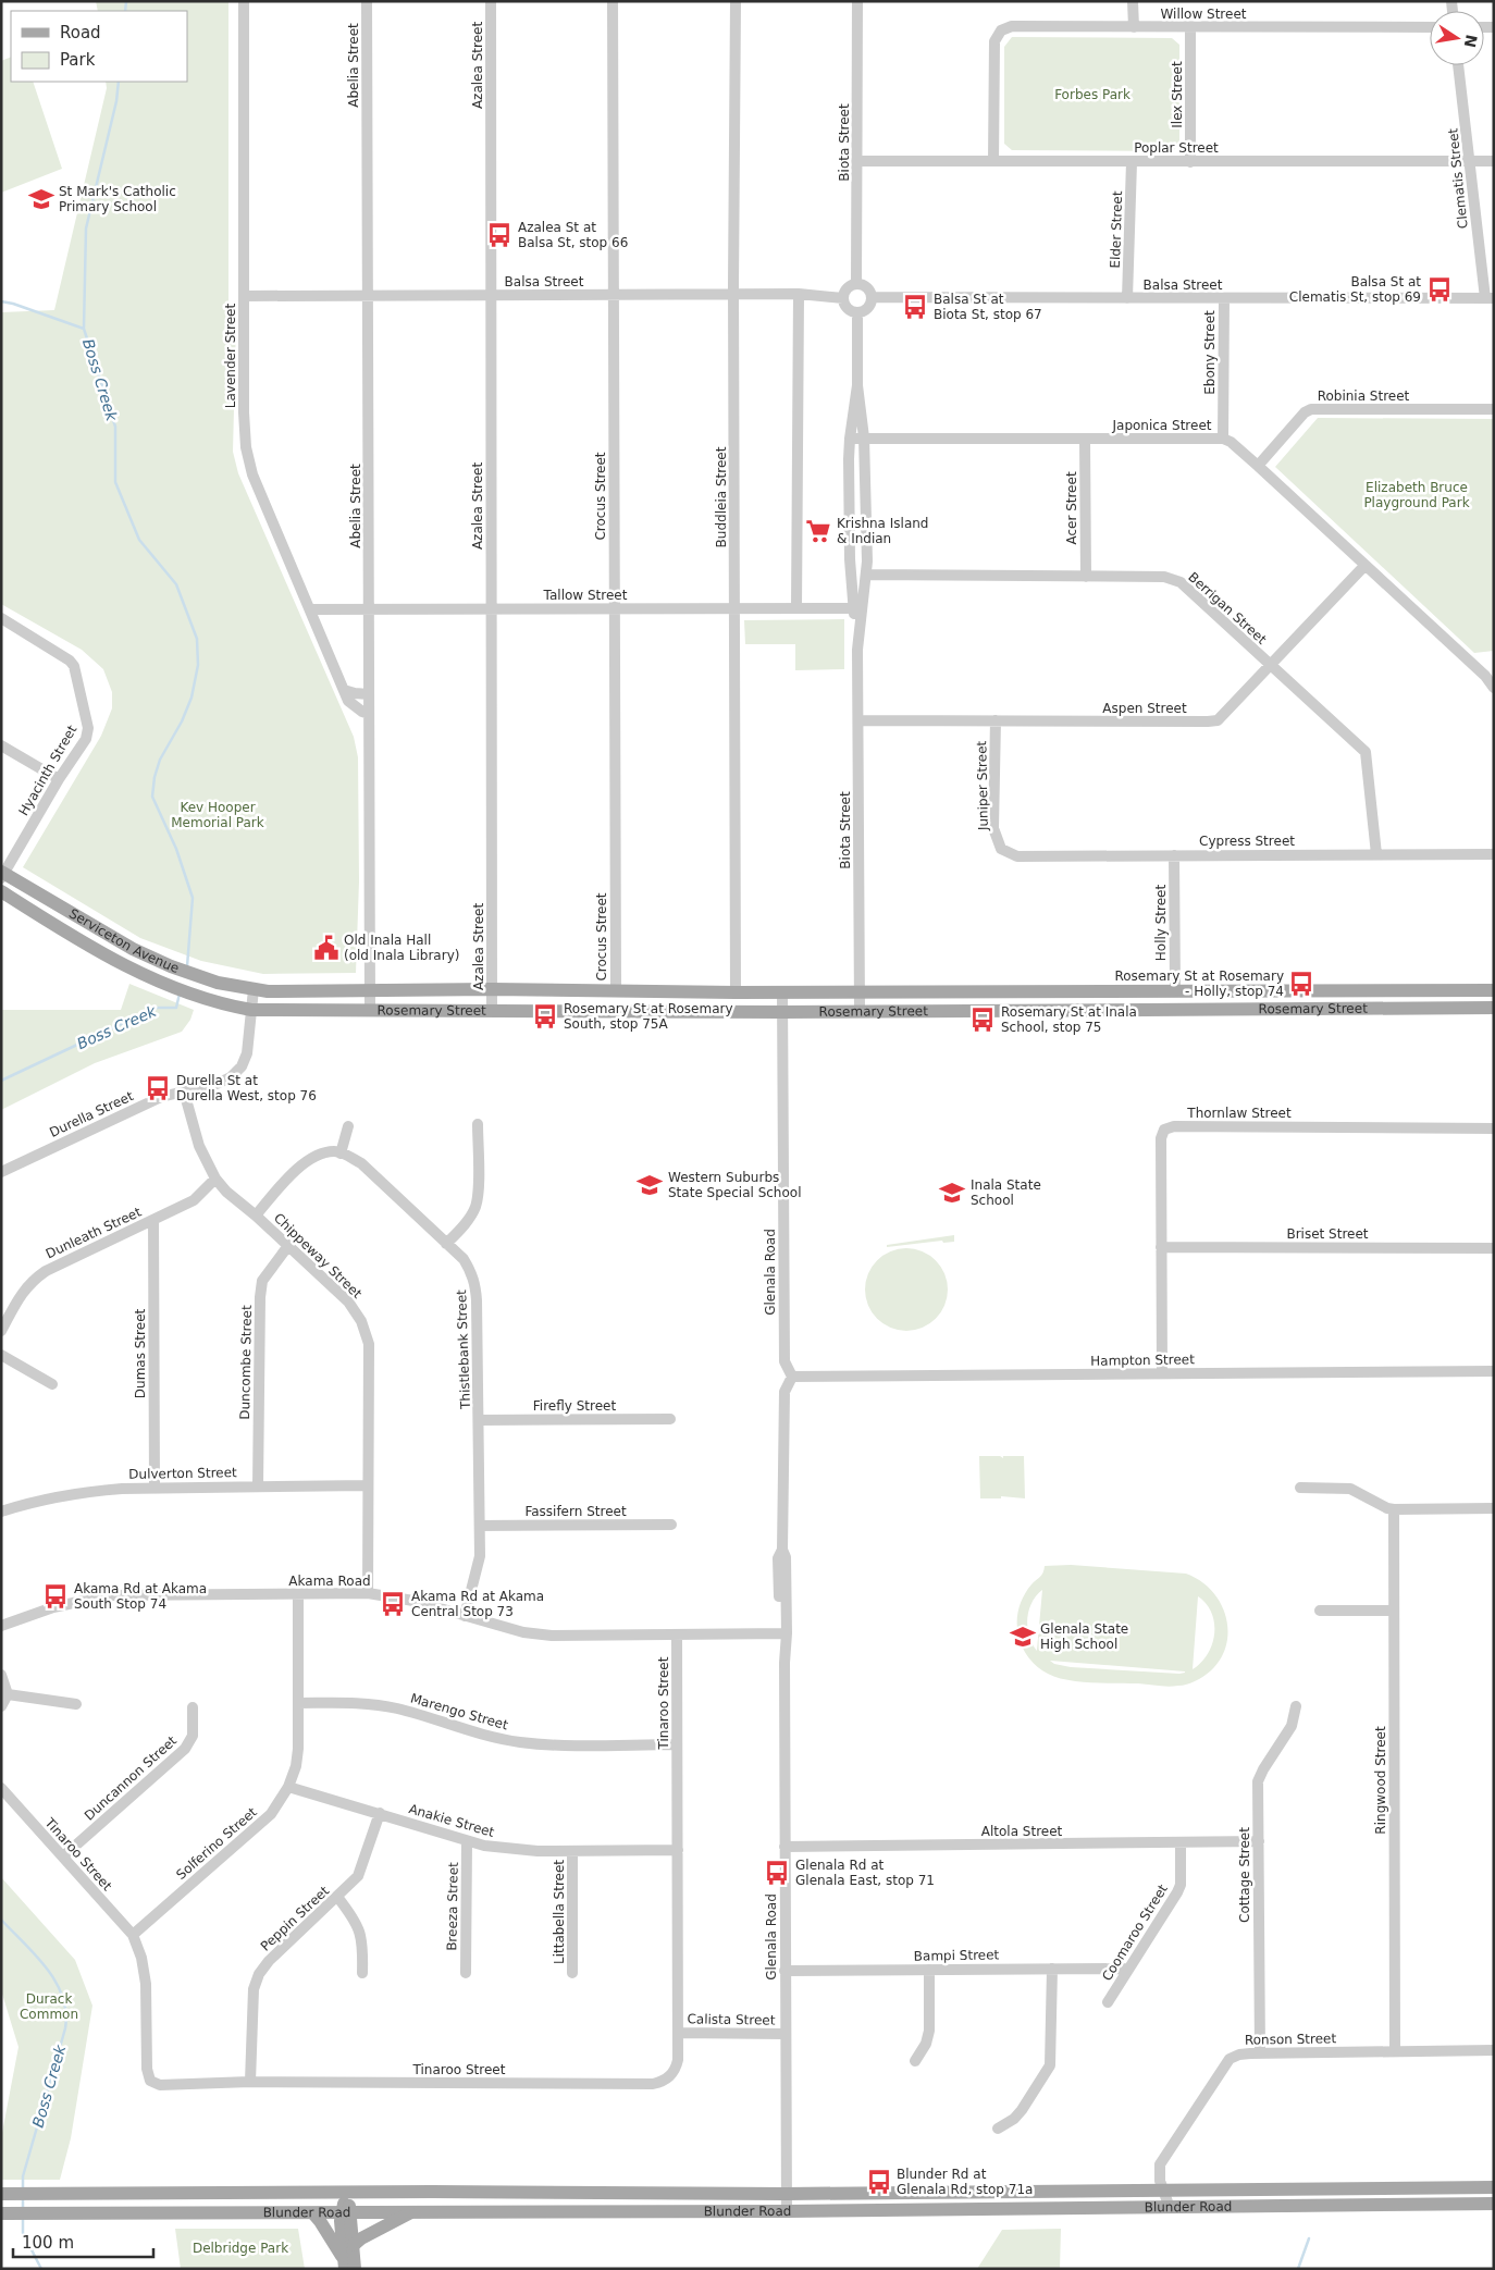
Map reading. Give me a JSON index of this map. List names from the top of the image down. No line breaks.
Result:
{"streets":{"main road":["Serviceton Avenue","Rosemary Street","Blunder Road"],"street":["Willow Street","Abelia Street","Azalea Street","Ilex Street","Biota Street","Poplar Street","Clematis Street","Elder Street","Balsa Street","Ebony Street","Lavender Street","Robinia Street","Japonica Street","Crocus Street","Buddleia Street","Acer Street","Tallow Street","Berrigan Street","Aspen Street","Hyacinth Street","Juniper Street","Cypress Street","Holly Street","Thornlaw Street","Durella Street","Dunleath Street","Briset Street","Chippeway Street","Glenala Road","Thistlebank Street","Dumas Street","Hampton Street","Duncombe Street","Firefly Street","Dulverton Street","Fassifern Street","Akama Road","Tinaroo Street","Marengo Street","Duncannon Street","Ringwood Street","Anakie Street","Altola Street","Solferino Street","Cottage Street","Breeza Street","Littabella Street","Peppin Street","Coomaroo Street","Bampi Street","Calista Street","Ronson Street"]},"crossings":[["Willow Street","Ilex Street"],["Willow Street","Poplar Street"],["Abelia Street","Balsa Street"],["Abelia Street","Lavender Street"],["Abelia Street","Tallow Street"],["Abelia Street","Rosemary Street"],["Azalea Street","Balsa Street"],["Azalea Street","Tallow Street"],["Azalea Street","Rosemary Street"],["Ilex Street","Poplar Street"],["Biota Street","Poplar Street"],["Biota Street","Balsa Street"],["Biota Street","Japonica Street"],["Biota Street","Tallow Street"],["Biota Street","Berrigan Street"],["Biota Street","Aspen Street"],["Biota Street","Rosemary Street"],["Poplar Street","Clematis Street"],["Poplar Street","Elder Street"],["Clematis Street","Balsa Street"],["Elder Street","Balsa Street"],["Balsa Street","Ebony Street"],["Balsa Street","Lavender Street"],["Balsa Street","Crocus Street"],["Balsa Street","Buddleia Street"],["Ebony Street","Japonica Street"],["Lavender Street","Tallow Street"],["Robinia Street","Japonica Street"],["Japonica Street","Acer Street"],["Japonica Street","Aspen Street"],["Crocus Street","Tallow Street"],["Crocus Street","Rosemary Street"],["Buddleia Street","Tallow Street"],["Buddleia Street","Rosemary Street"],["Acer Street","Berrigan Street"],["Berrigan Street","Aspen Street"],["Berrigan Street","Cypress Street"],["Aspen Street","Juniper Street"],["Hyacinth Street","Serviceton Avenue"],["Juniper Street","Cypress Street"],["Cypress Street","Holly Street"],["Holly Street","Rosemary Street"],["Serviceton Avenue","Rosemary Street"],["Serviceton Avenue","Durella Street"],["Rosemary Street","Durella Street"],["Rosemary Street","Glenala Road"],["Thornlaw Street","Briset Street"],["Thornlaw Street","Hampton Street"],["Durella Street","Chippeway Street"],["Dunleath Street","Chippeway Street"],["Dunleath Street","Dumas Street"],["Chippeway Street","Duncombe Street"],["Chippeway Street","Dulverton Street"],["Chippeway Street","Akama Road"],["Glenala Road","Hampton Street"],["Glenala Road","Akama Road"],["Glenala Road","Altola Street"],["Glenala Road","Bampi Street"],["Glenala Road","Calista Street"],["Glenala Road","Blunder Road"],["Thistlebank Street","Firefly Street"],["Thistlebank Street","Fassifern Street"],["Thistlebank Street","Akama Road"],["Dumas Street","Dulverton Street"],["Duncombe Street","Dulverton Street"],["Akama Road","Tinaroo Street"],["Akama Road","Solferino Street"],["Tinaroo Street","Marengo Street"],["Tinaroo Street","Duncannon Street"],["Tinaroo Street","Anakie Street"],["Tinaroo Street","Solferino Street"],["Tinaroo Street","Peppin Street"],["Tinaroo Street","Calista Street"],["Marengo Street","Solferino Street"],["Ringwood Street","Ronson Street"],["Anakie Street","Solferino Street"],["Anakie Street","Breeza Street"],["Anakie Street","Littabella Street"],["Anakie Street","Peppin Street"],["Altola Street","Cottage Street"],["Altola Street","Coomaroo Street"],["Cottage Street","Ronson Street"],["Coomaroo Street","Bampi Street"],["Ronson Street","Blunder Road"]],"water":["Boss Creek"],"parks":["Forbes Park","Elizabeth Bruce Playground Park","Kev Hooper Memorial Park","Durack Common","Delbridge Park"],"places":{"school or university":["St Mark's Catholic Primary School","Western Suburbs State Special School","Inala State School","Glenala State High School"],"bus stop":["Azalea St at Balsa St, stop 66","Balsa St at Clematis St, stop 69","Balsa St at Biota St, stop 67","Rosemary St at Rosemary - Holly, stop 74","Rosemary St at Rosemary South, stop 75A","Rosemary St at Inala School, stop 75","Durella St at Durella West, stop 76","Akama Rd at Akama South Stop 74","Akama Rd at Akama Central Stop 73","Glenala Rd at Glenala East, stop 71","Blunder Rd at Glenala Rd, stop 71a"],"supermarket":["Krishna Island & Indian"],"public building":["Old Inala Hall (old Inala Library)"]},"legend":["Road","Park"],"scale_bar":"100 m","north":"right"}
